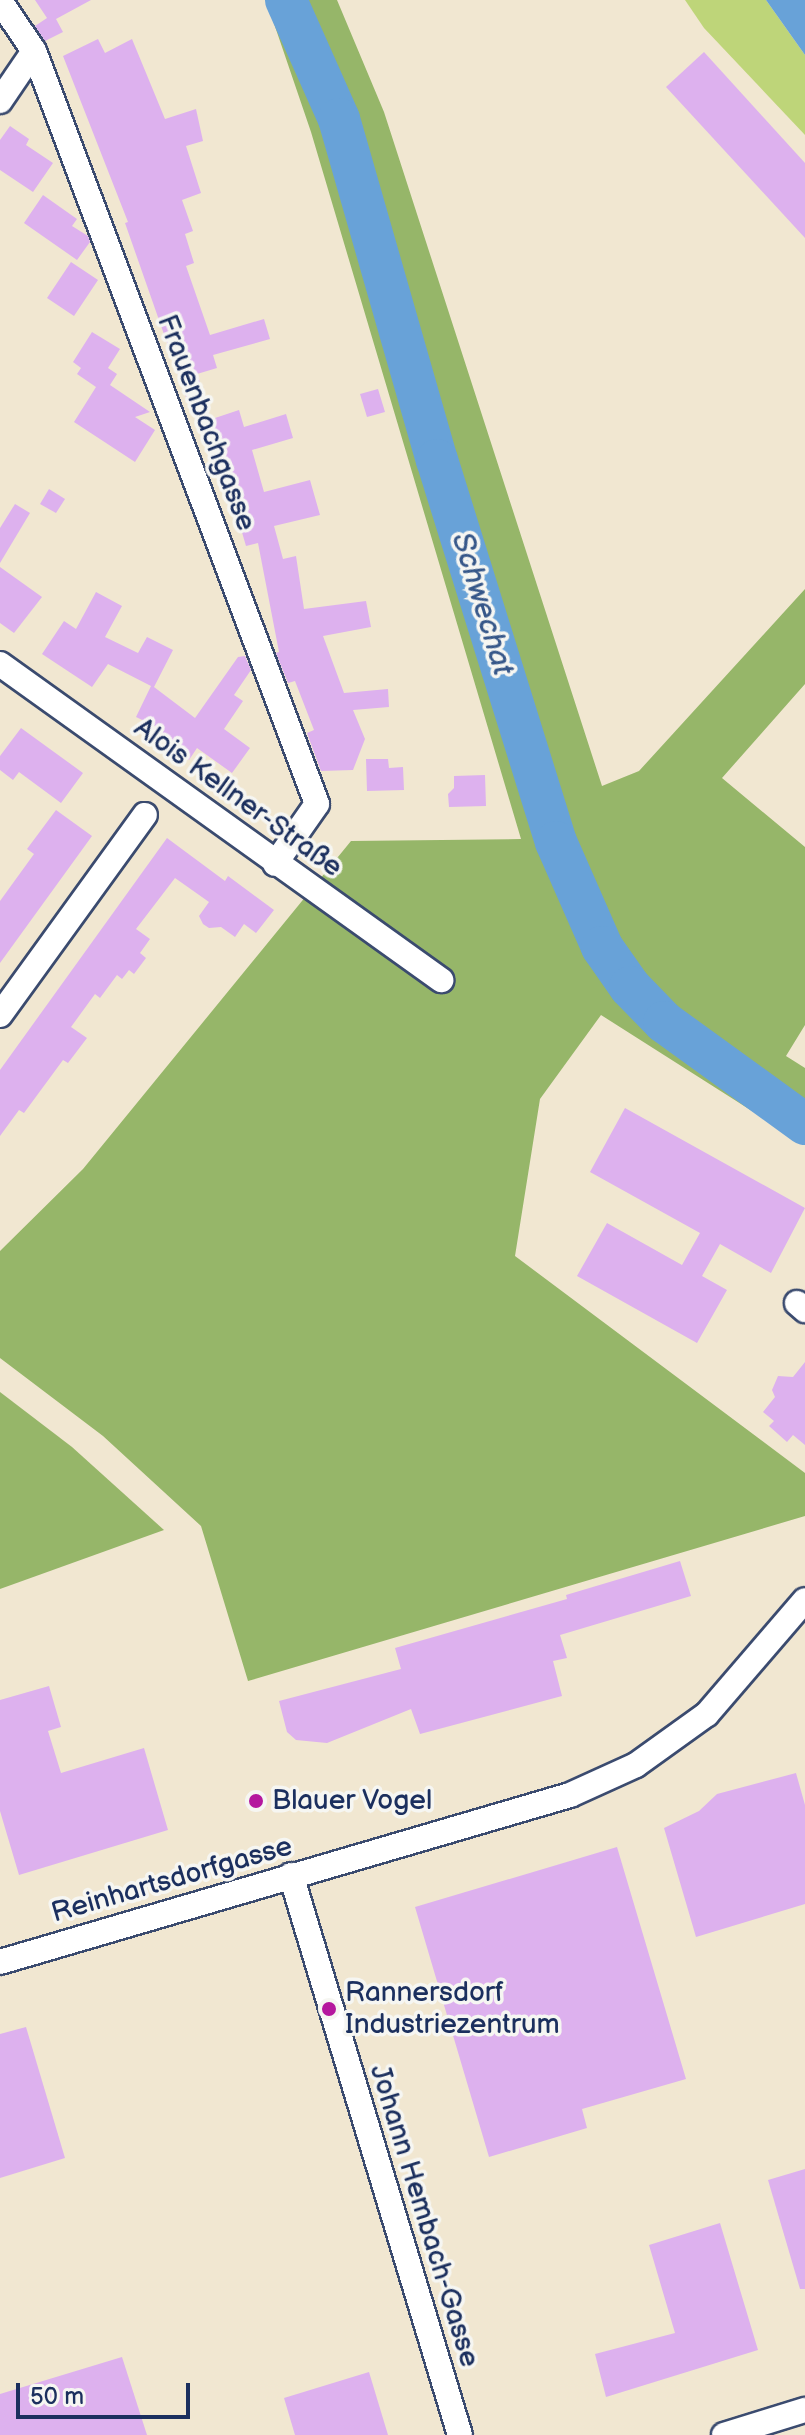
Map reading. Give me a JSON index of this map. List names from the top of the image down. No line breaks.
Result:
{"streets":{"street":["Frauenbachgasse","Alois Kellner-Straße","Reinhartsdorfgasse","Johann Hembach-Gasse"]},"crossings":[["Frauenbachgasse","Alois Kellner-Straße"],["Reinhartsdorfgasse","Johann Hembach-Gasse"]],"water":["Schwechat"],"places":["Blauer Vogel","Rannersdorf Industriezentrum"],"scale_bar":"50 m"}
